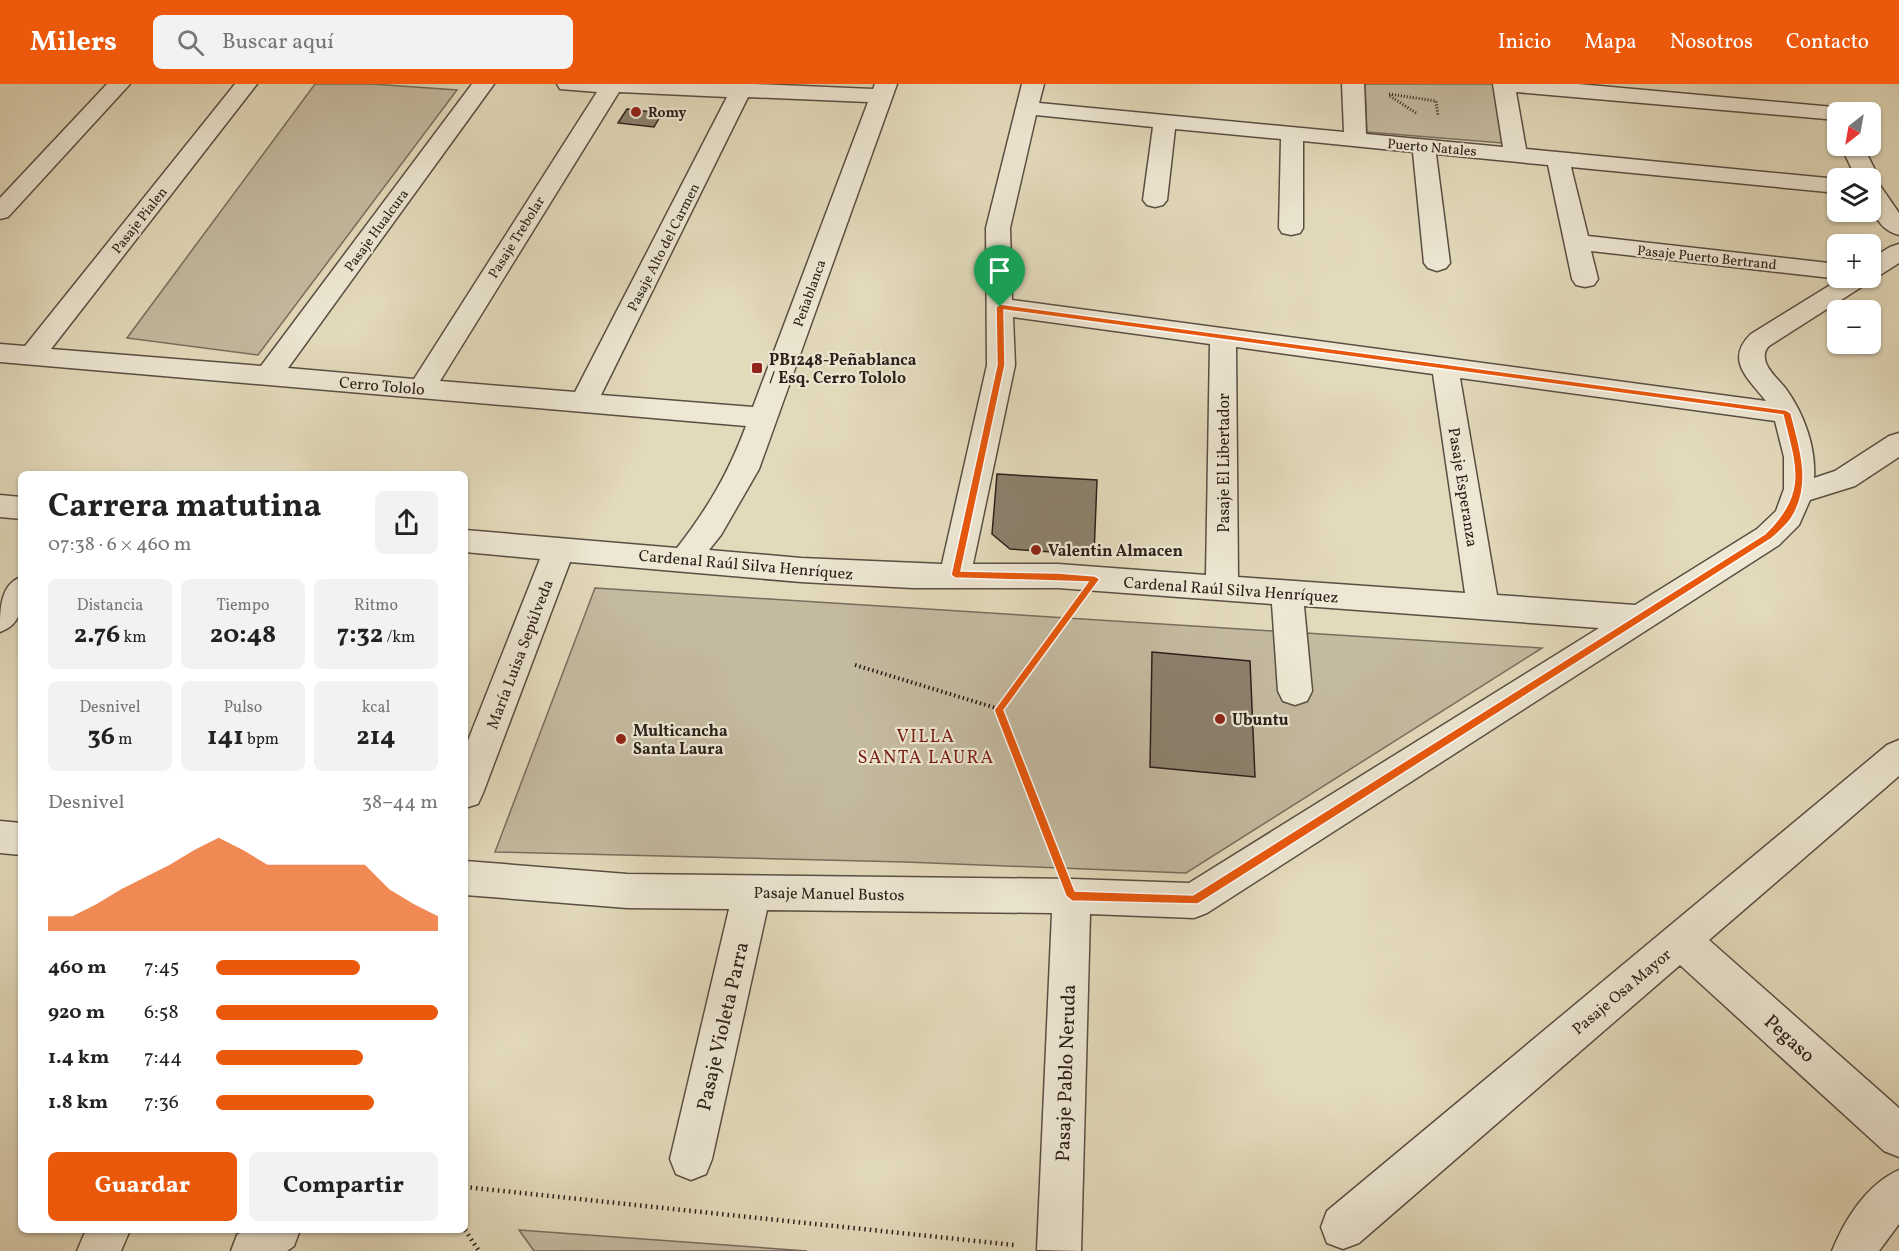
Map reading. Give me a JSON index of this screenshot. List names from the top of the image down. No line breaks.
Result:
{"streets":{"street":["Puerto Natales","Pasaje Pialen","Pasaje Hualcura","Pasaje Trebolar","Pasaje Alto del Carmen","Pasaje Puerto Bertrand","Peñablanca","Cerro Tololo","Pasaje El Libertador","Pasaje Esperanza","Cardenal Raúl Silva Henríquez","María Luisa Sepúlveda","Pasaje Manuel Bustos","Pasaje Osa Mayor","Pasaje Violeta Parra","Pegaso","Pasaje Pablo Neruda"]},"crossings":[["Pasaje Pialen","Cerro Tololo"],["Pasaje Hualcura","Cerro Tololo"],["Pasaje Trebolar","Cerro Tololo"],["Pasaje Alto del Carmen","Cerro Tololo"],["Peñablanca","Cerro Tololo"],["Peñablanca","Cardenal Raúl Silva Henríquez"],["Pasaje El Libertador","Cardenal Raúl Silva Henríquez"],["Pasaje Esperanza","Cardenal Raúl Silva Henríquez"],["Cardenal Raúl Silva Henríquez","María Luisa Sepúlveda"],["Cardenal Raúl Silva Henríquez","Pasaje Manuel Bustos"],["Pasaje Manuel Bustos","Pasaje Violeta Parra"],["Pasaje Manuel Bustos","Pasaje Pablo Neruda"],["Pasaje Osa Mayor","Pegaso"]],"districts":["VILLA SANTA LAURA"],"places":{"other":["Romy","Valentin Almacen","Ubuntu","Multicancha Santa Laura"],"transit":["PB1248-Peñablanca / Esq. Cerro Tololo"]},"north":"bottom left","page":{"header":"Milers","search":"Buscar aquí","nav":["Inicio","Mapa","Nosotros","Contacto"],"map_buttons":["+","−"],"heading":["Carrera matutina","07:38 · 6 × 460 m"],"stats":[["Distancia","2.76 km"],["Tiempo","20:48"],["Ritmo","7:32 /km"],["Desnivel","36 m"],["Pulso","141 bpm"],["kcal","214"]],"chart":["Desnivel","38–44 m"],"list":[{"name":"460 m","note":"7:45"},{"name":"920 m","note":"6:58"},{"name":"1.4 km","note":"7:44"},{"name":"1.8 km","note":"7:36"}],"buttons":["Guardar","Compartir"]}}
